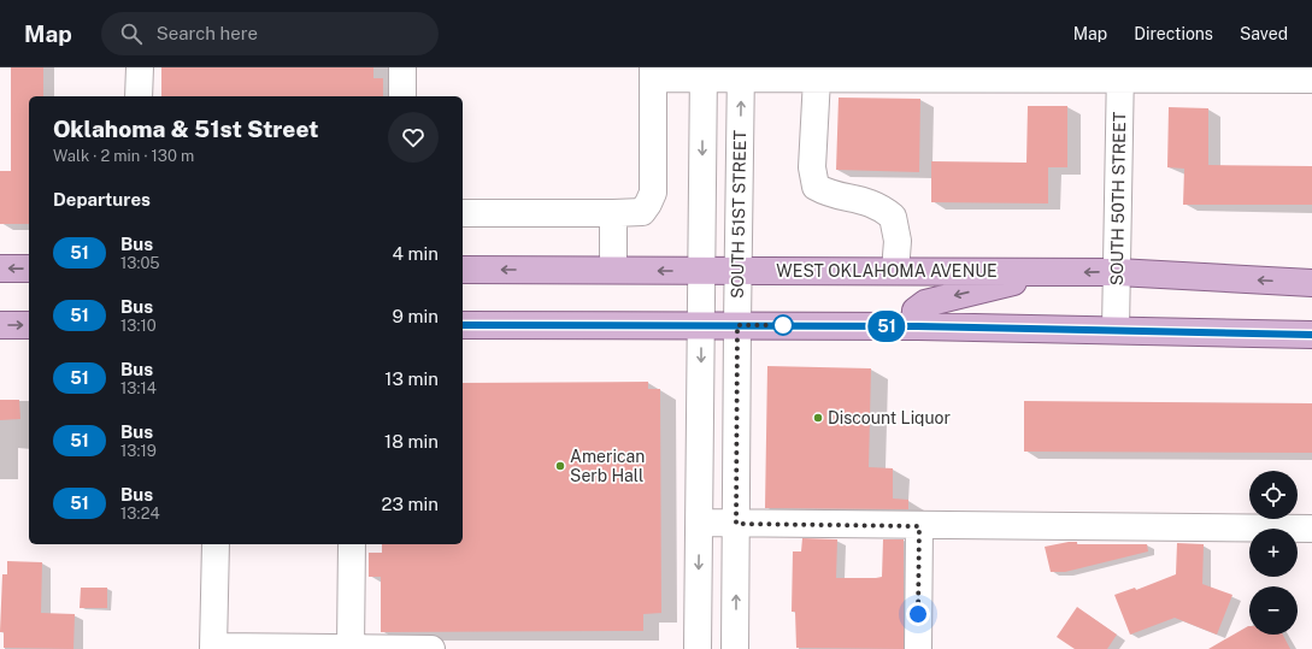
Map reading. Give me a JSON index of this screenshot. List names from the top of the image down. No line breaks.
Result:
{"streets":{"main road":["WEST OKLAHOMA AVENUE"],"street":["SOUTH 50TH STREET","SOUTH 51ST STREET"]},"crossings":[["SOUTH 50TH STREET","WEST OKLAHOMA AVENUE"],["SOUTH 51ST STREET","WEST OKLAHOMA AVENUE"]],"places":["Discount Liquor","American Serb Hall"],"lines":["bus line 51"],"page":{"header":"Map","search":"Search here","nav":["Map","Directions","Saved"],"on_map":"51","heading":[["Oklahoma & 51st Street","Walk · 2 min · 130 m"],"Departures"],"list":[{"mark":"51","name":"Bus","note":"13:05","value":"4 min"},{"mark":"51","name":"Bus","note":"13:10","value":"9 min"},{"mark":"51","name":"Bus","note":"13:14","value":"13 min"},{"mark":"51","name":"Bus","note":"13:19","value":"18 min"},{"mark":"51","name":"Bus","note":"13:24","value":"23 min"}],"map_buttons":["+","−"]}}
